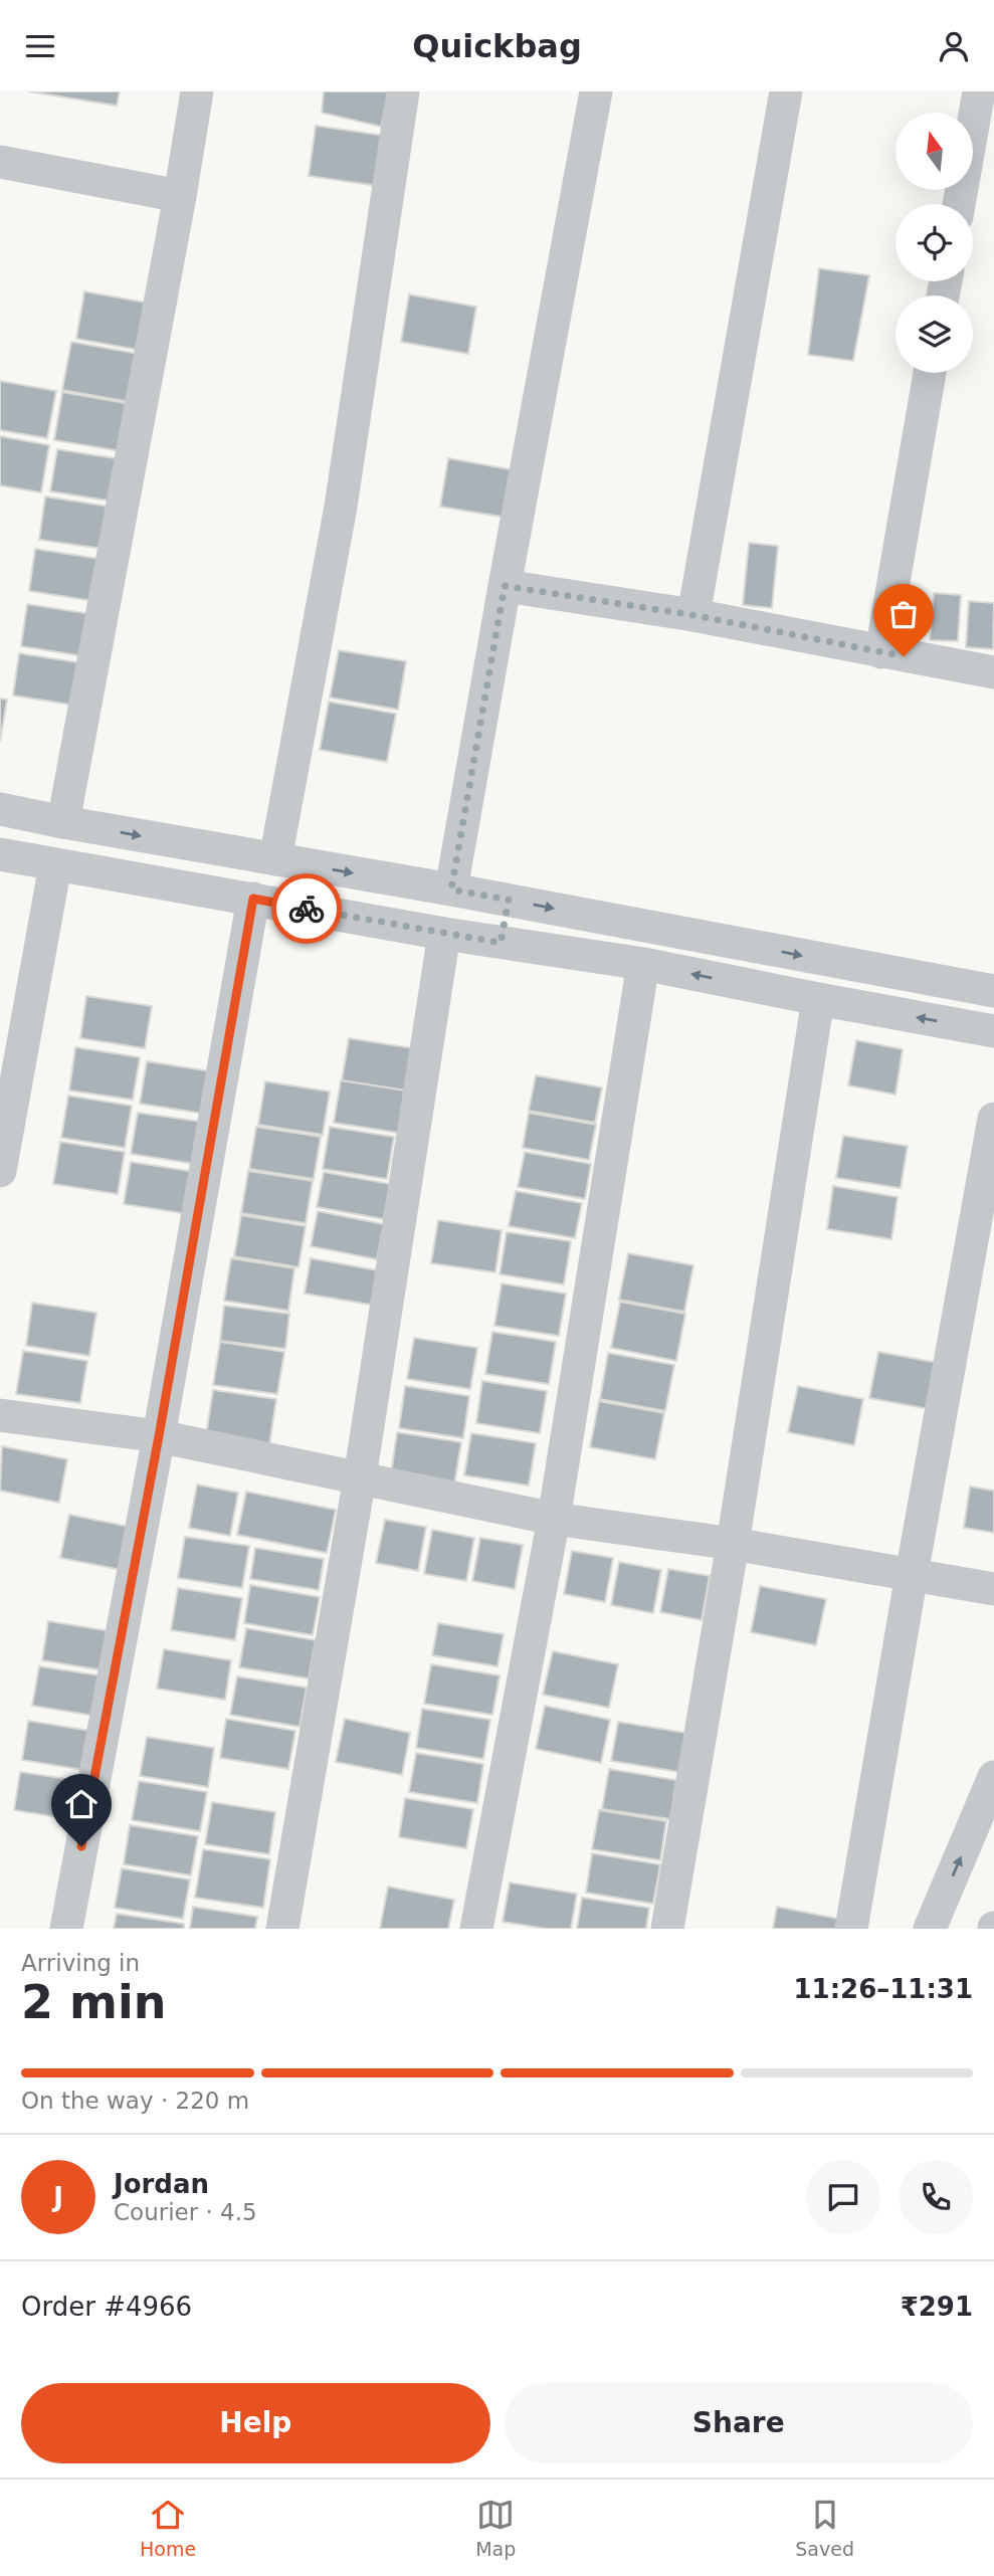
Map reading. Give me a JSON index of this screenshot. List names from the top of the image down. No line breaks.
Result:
{"north":"top","page":{"header":"Quickbag","heading":["2 min","Arriving in","11:26–11:31"],"panel":["Jordan","Courier · 4.5","Order #4966","₹291"],"bar":"On the way · 220 m","round":"J","buttons":["Help","Share"],"tabs":["Home","Map","Saved"]}}
